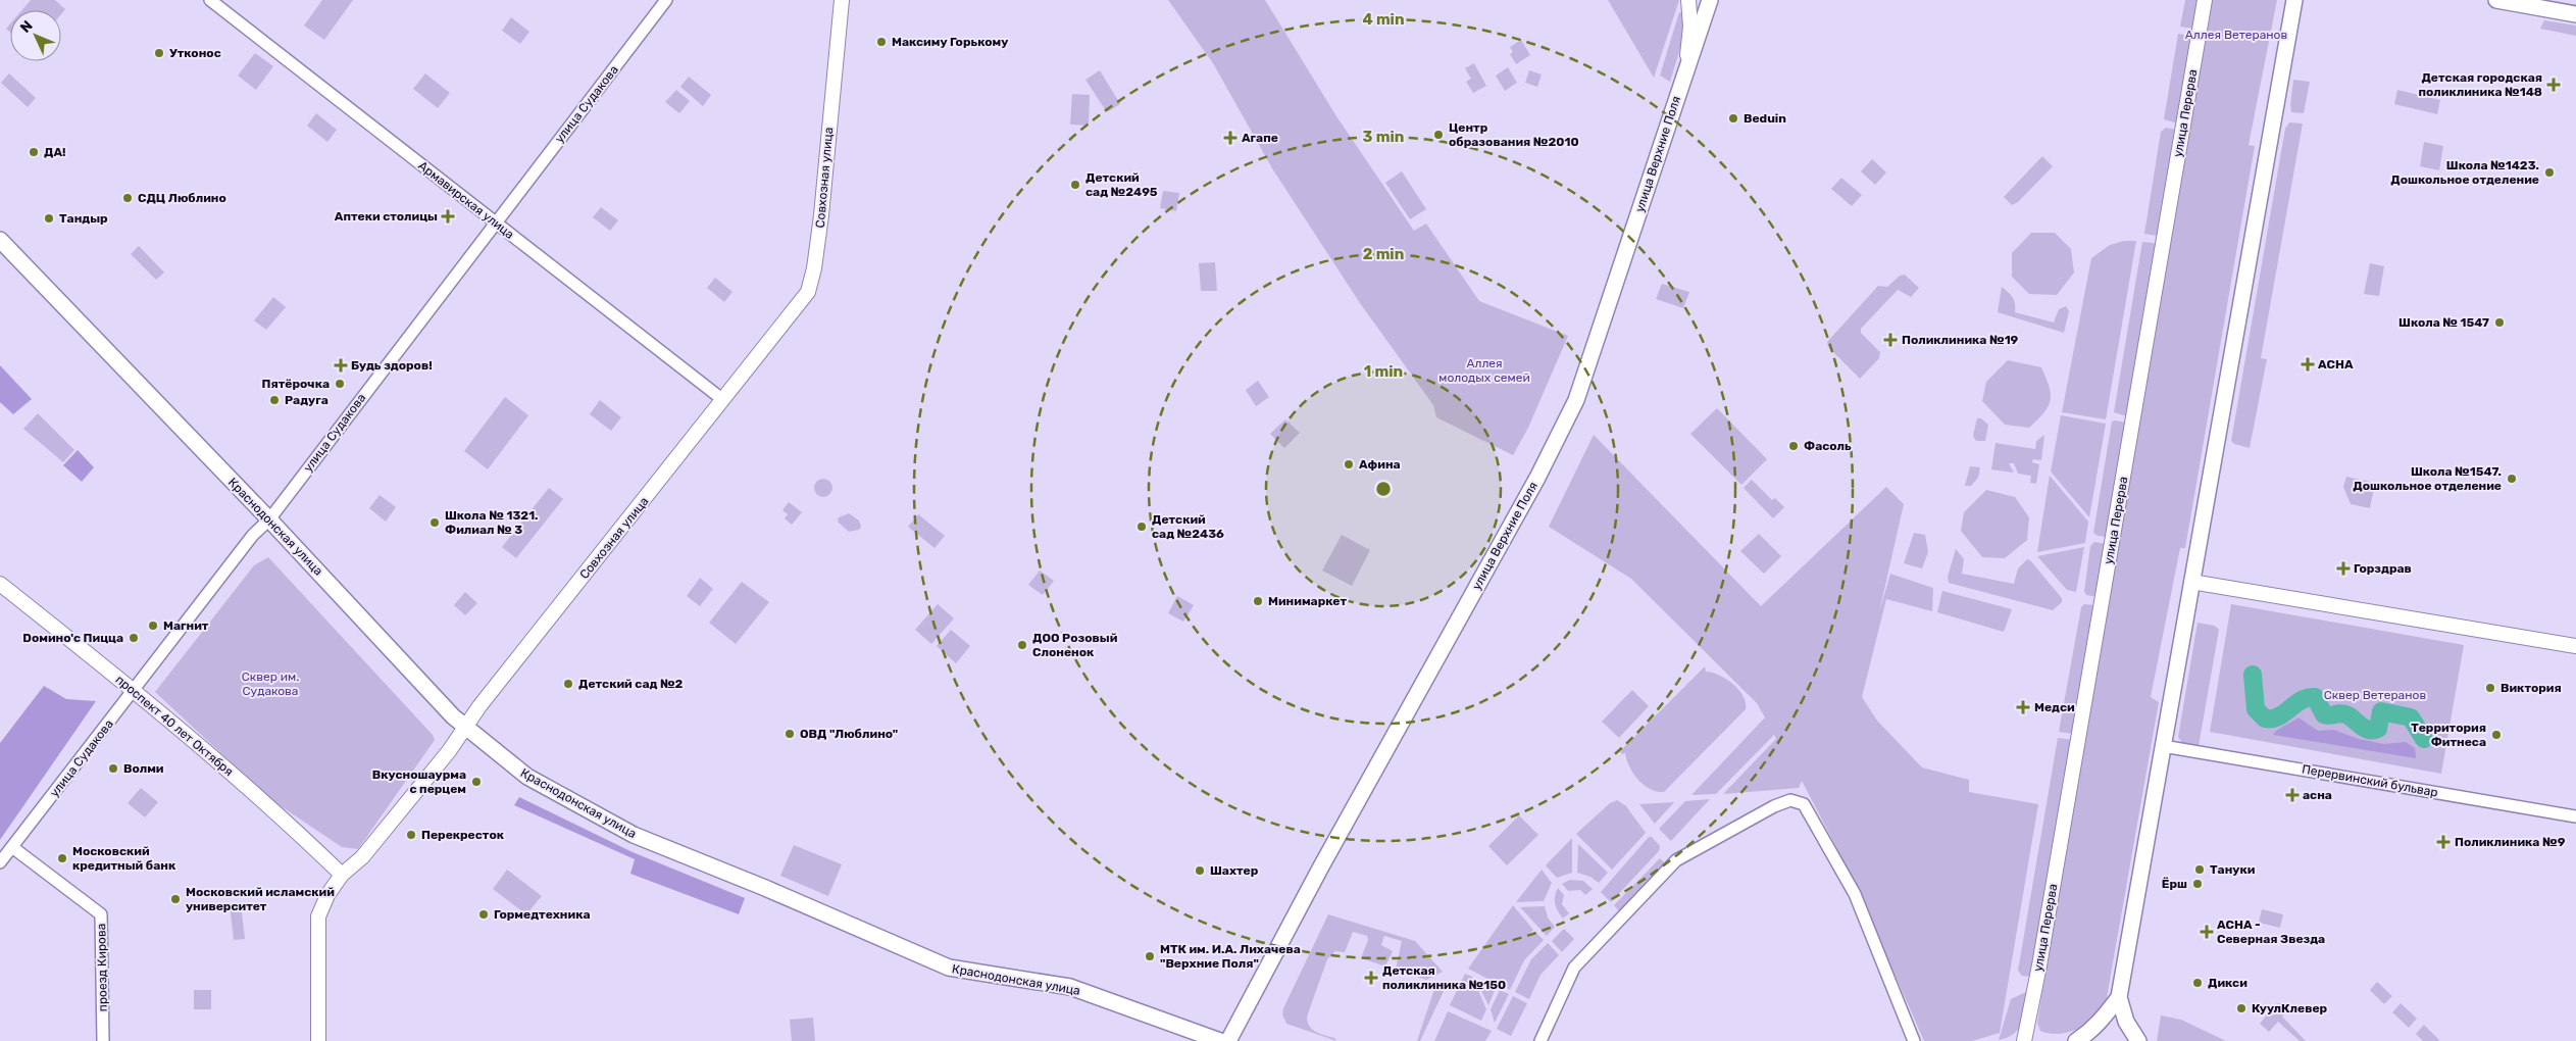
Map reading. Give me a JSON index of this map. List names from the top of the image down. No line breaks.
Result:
{"streets":{"main road":["улица Верхние Поля","Краснодонская улица"],"street":["улица Судакова","улица Перерва","Совхозная улица","Армавирская улица","проспект 40 лет Октября","Перервинский бульвар","проезд Кирова"]},"crossings":[["улица Судакова","Армавирская улица"],["улица Судакова","Краснодонская улица"],["улица Судакова","проспект 40 лет Октября"],["улица Судакова","проезд Кирова"],["Совхозная улица","Армавирская улица"],["Совхозная улица","Краснодонская улица"],["Совхозная улица","проспект 40 лет Октября"]],"parks":["Аллея Ветеранов","Аллея молодых семей","Сквер им. Судакова","Сквер Ветеранов"],"places":{"other":["Максиму Горькому","Утконос","Beduin","Центр образования №2010","ДА!","Школа №1423. Дошкольное отделение","Детский сад №2495","СДЦ Люблино","Тандыр","Школа № 1547","Пятёрочка","Радуга","Фасоль","Афина","Школа №1547. Дошкольное отделение","Школа № 1321. Филиал № 3","Детский сад №2436","Минимаркет","Магнит","Dомино'с Пицца","ДОО Розовый Слоненок","Детский сад №2","Виктория","ОВД \"Люблино\"","Территория Фитнеса","Волми","Вкусношаурма с перцем","Перекресток","Московский кредитный банк","Тануки","Шахтер","Ёрш","Московский исламский университет","Гормедтехника","МТК им. И.А. Лихачева \"Верхние Поля\"","Дикси","КуулКлевер"],"health":["Детская городская поликлиника №148","Агапе","Аптеки столицы","Поликлиника №19","АСНА","Будь здоров!","Горздрав","Медси","асна","Поликлиника №9","АСНА - Северная Звезда","Детская поликлиника №150"]},"north":"top left","rings":["4 min","3 min","2 min","1 min"]}
